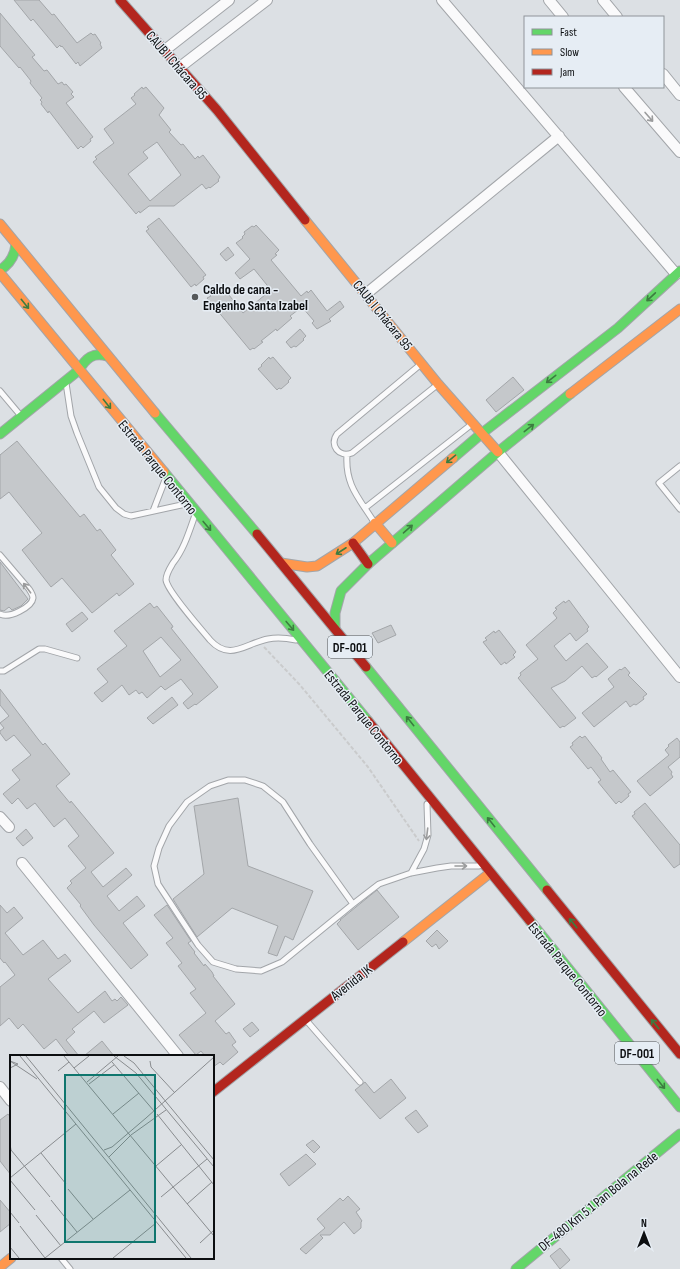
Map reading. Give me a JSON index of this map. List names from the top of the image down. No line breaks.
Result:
{"streets":{"main road":["CAUB I Chácara 95","Estrada Parque Contorno","DF-001","Avenida JK","DF-480 Km 5 1 Pan Bola na Rede"]},"crossings":[["Estrada Parque Contorno","Avenida JK"]],"places":["Caldo de cana - Engenho Santa Izabel"],"legend":["Fast","Slow","Jam"],"north":"top"}
